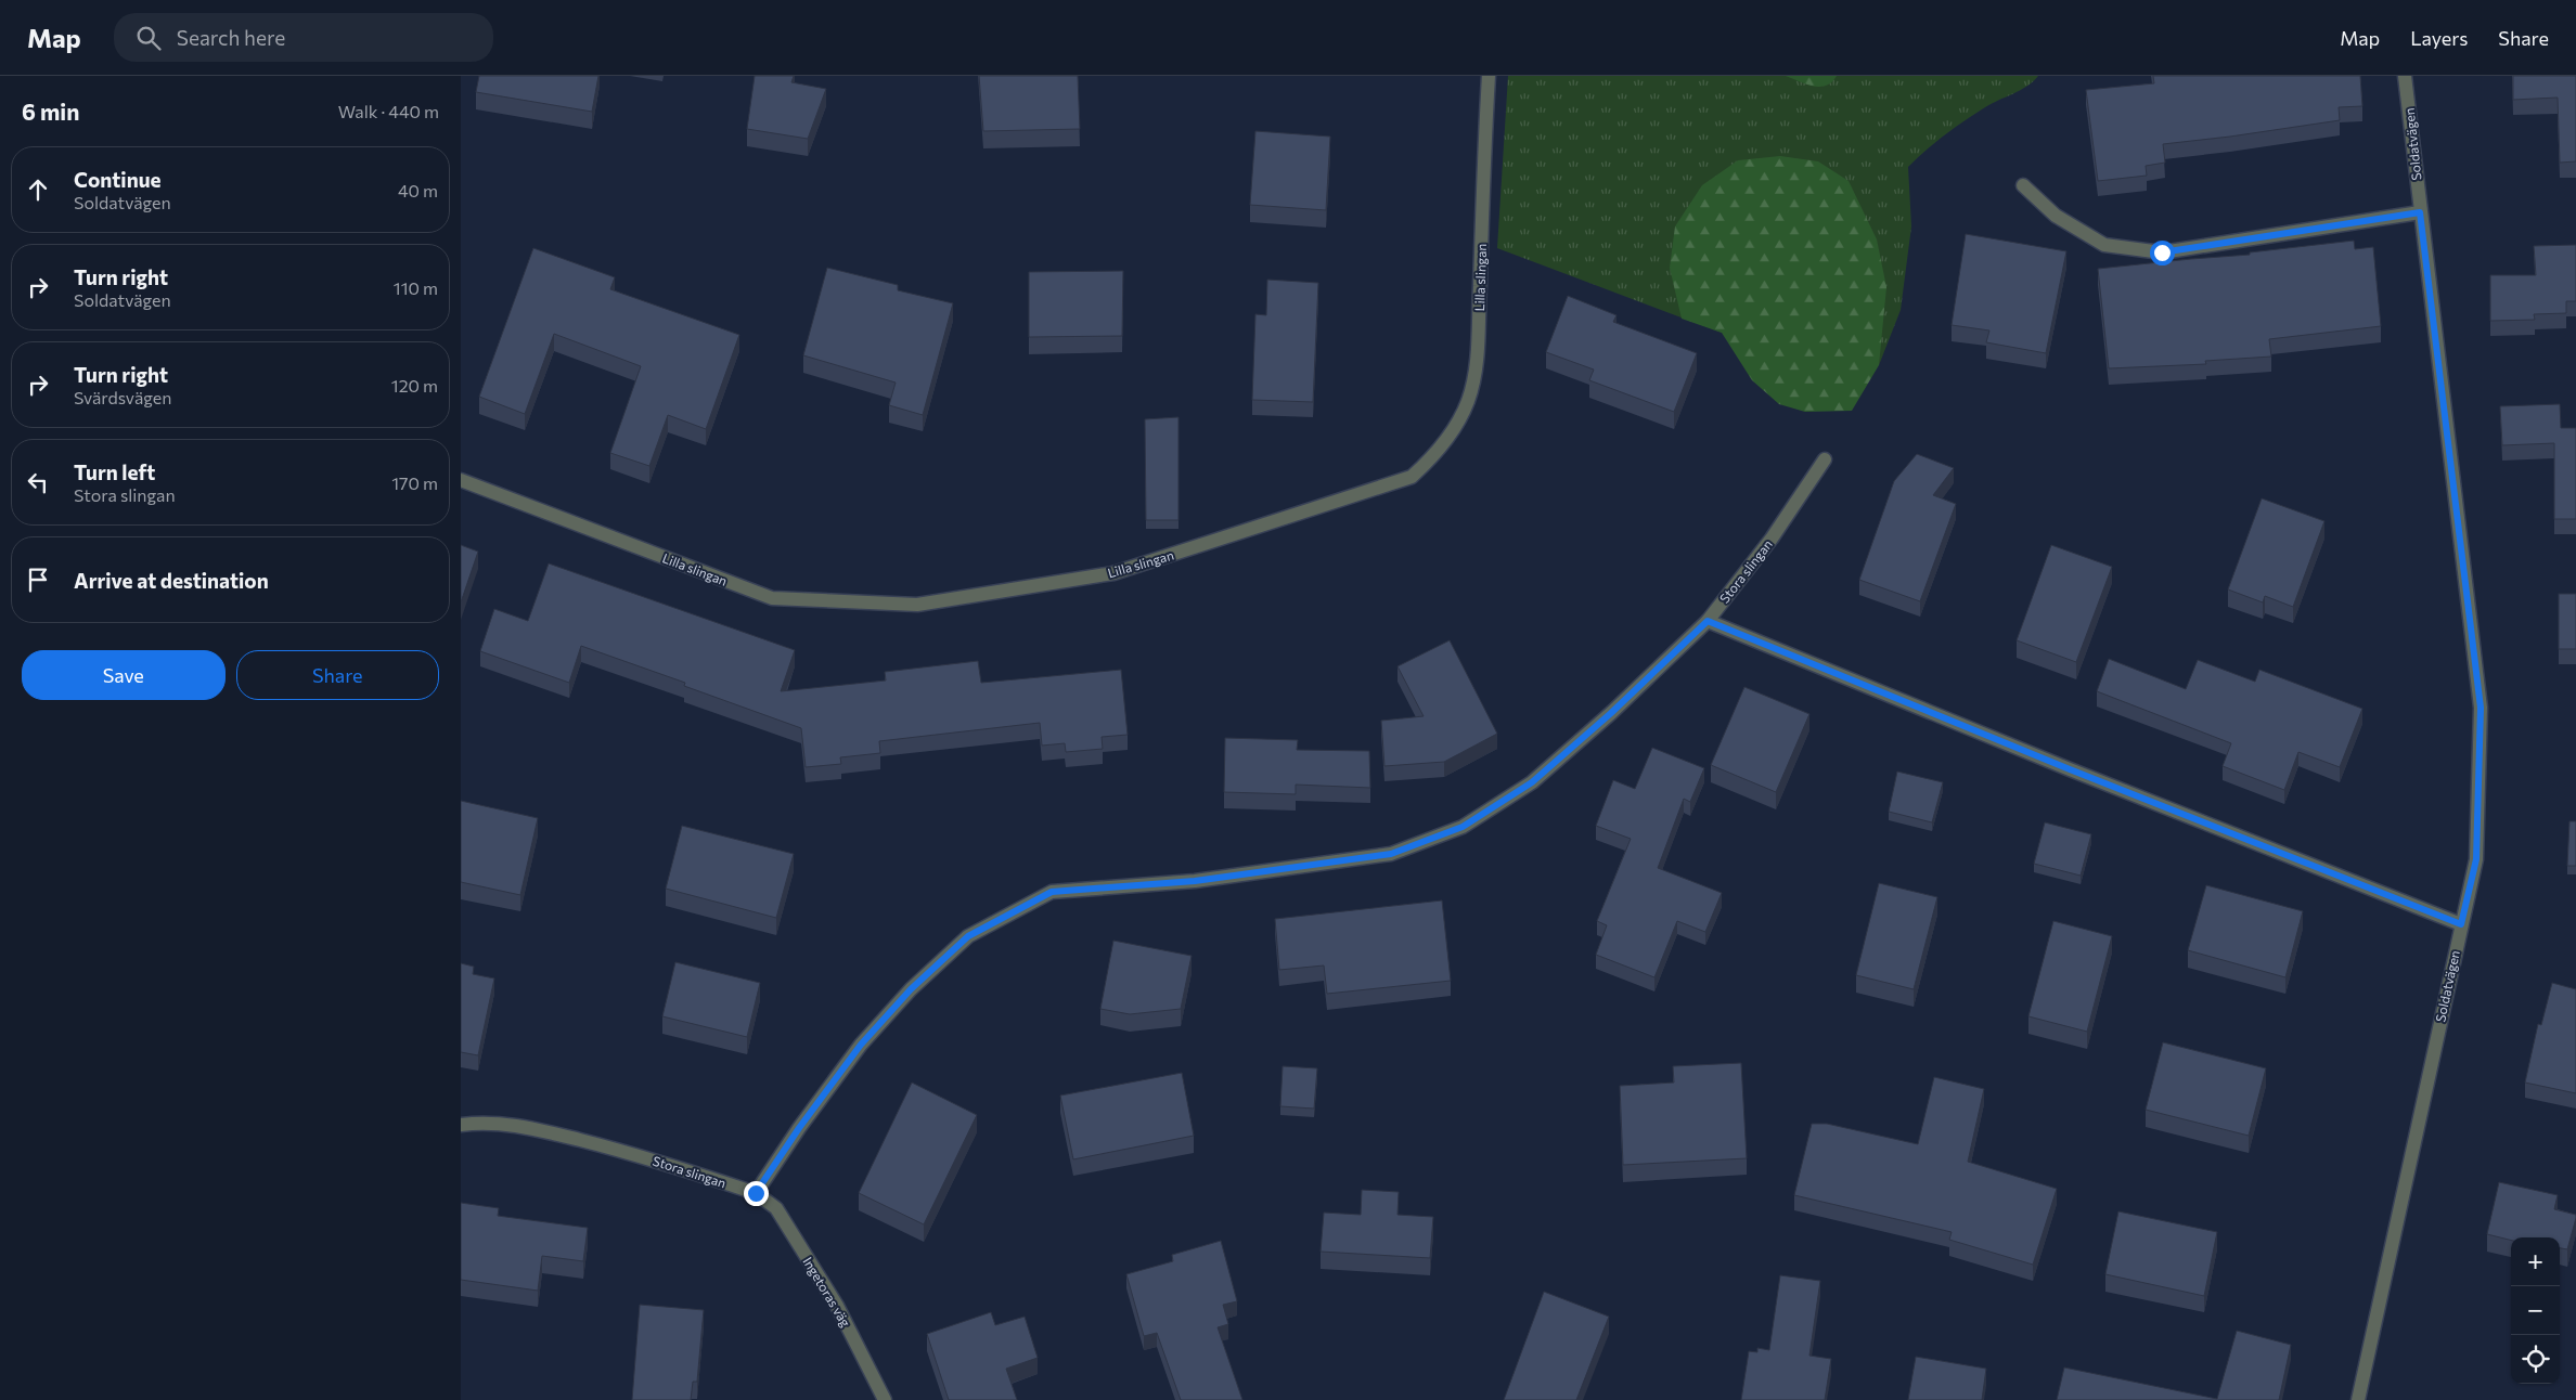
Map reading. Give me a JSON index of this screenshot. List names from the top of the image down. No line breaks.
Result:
{"streets":{"street":["Soldatvägen","Lilla slingan","Stora slingan","Ingetoras väg"]},"crossings":[["Stora slingan","Ingetoras väg"]],"page":{"header":"Map","search":"Search here","nav":["Map","Layers","Share"],"heading":["6 min","Walk · 440 m"],"list":[["Continue","Soldatvägen","40 m"],["Turn right","Soldatvägen","110 m"],["Turn right","Svärdsvägen","120 m"],["Turn left","Stora slingan","170 m"],"Arrive at destination"],"buttons":["Save","Share"],"map_buttons":["+","−"]}}
